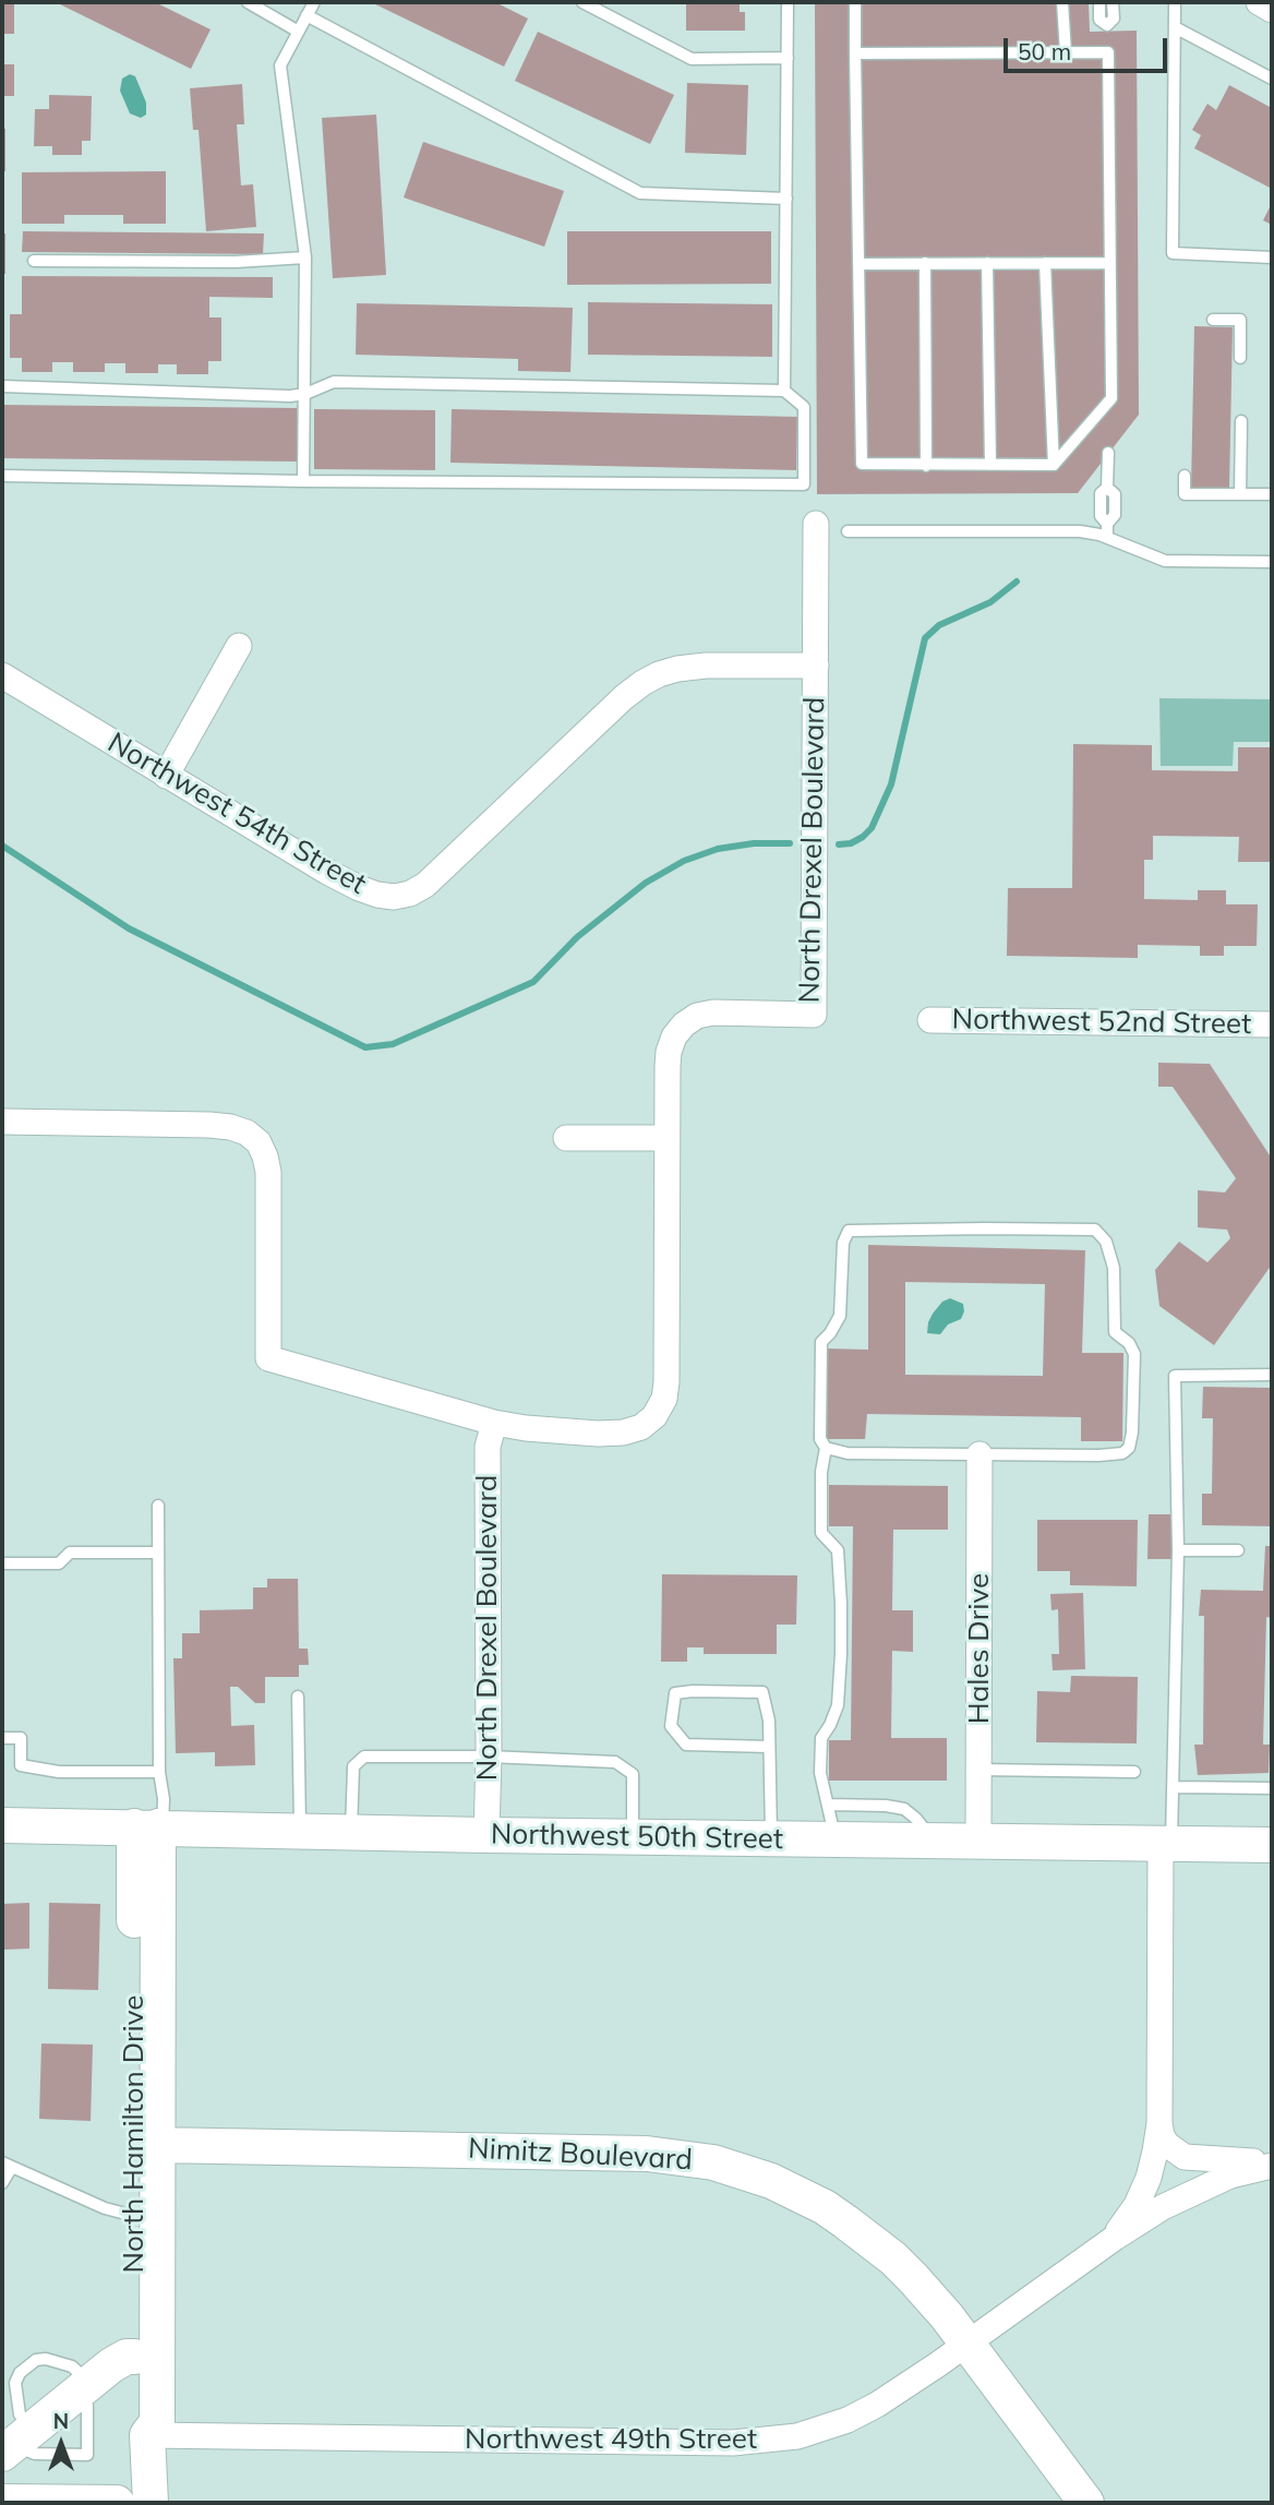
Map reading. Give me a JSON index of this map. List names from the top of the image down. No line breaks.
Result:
{"streets":{"street":["Northwest 54th Street","North Drexel Boulevard","Northwest 52nd Street","Hales Drive","Northwest 50th Street","North Hamilton Drive","Nimitz Boulevard","Northwest 49th Street"]},"crossings":[["Northwest 54th Street","North Drexel Boulevard"],["North Drexel Boulevard","Northwest 50th Street"],["Hales Drive","Northwest 50th Street"],["Northwest 50th Street","North Hamilton Drive"],["North Hamilton Drive","Nimitz Boulevard"],["North Hamilton Drive","Northwest 49th Street"],["Nimitz Boulevard","Northwest 49th Street"]],"scale_bar":"50 m","north":"top"}
